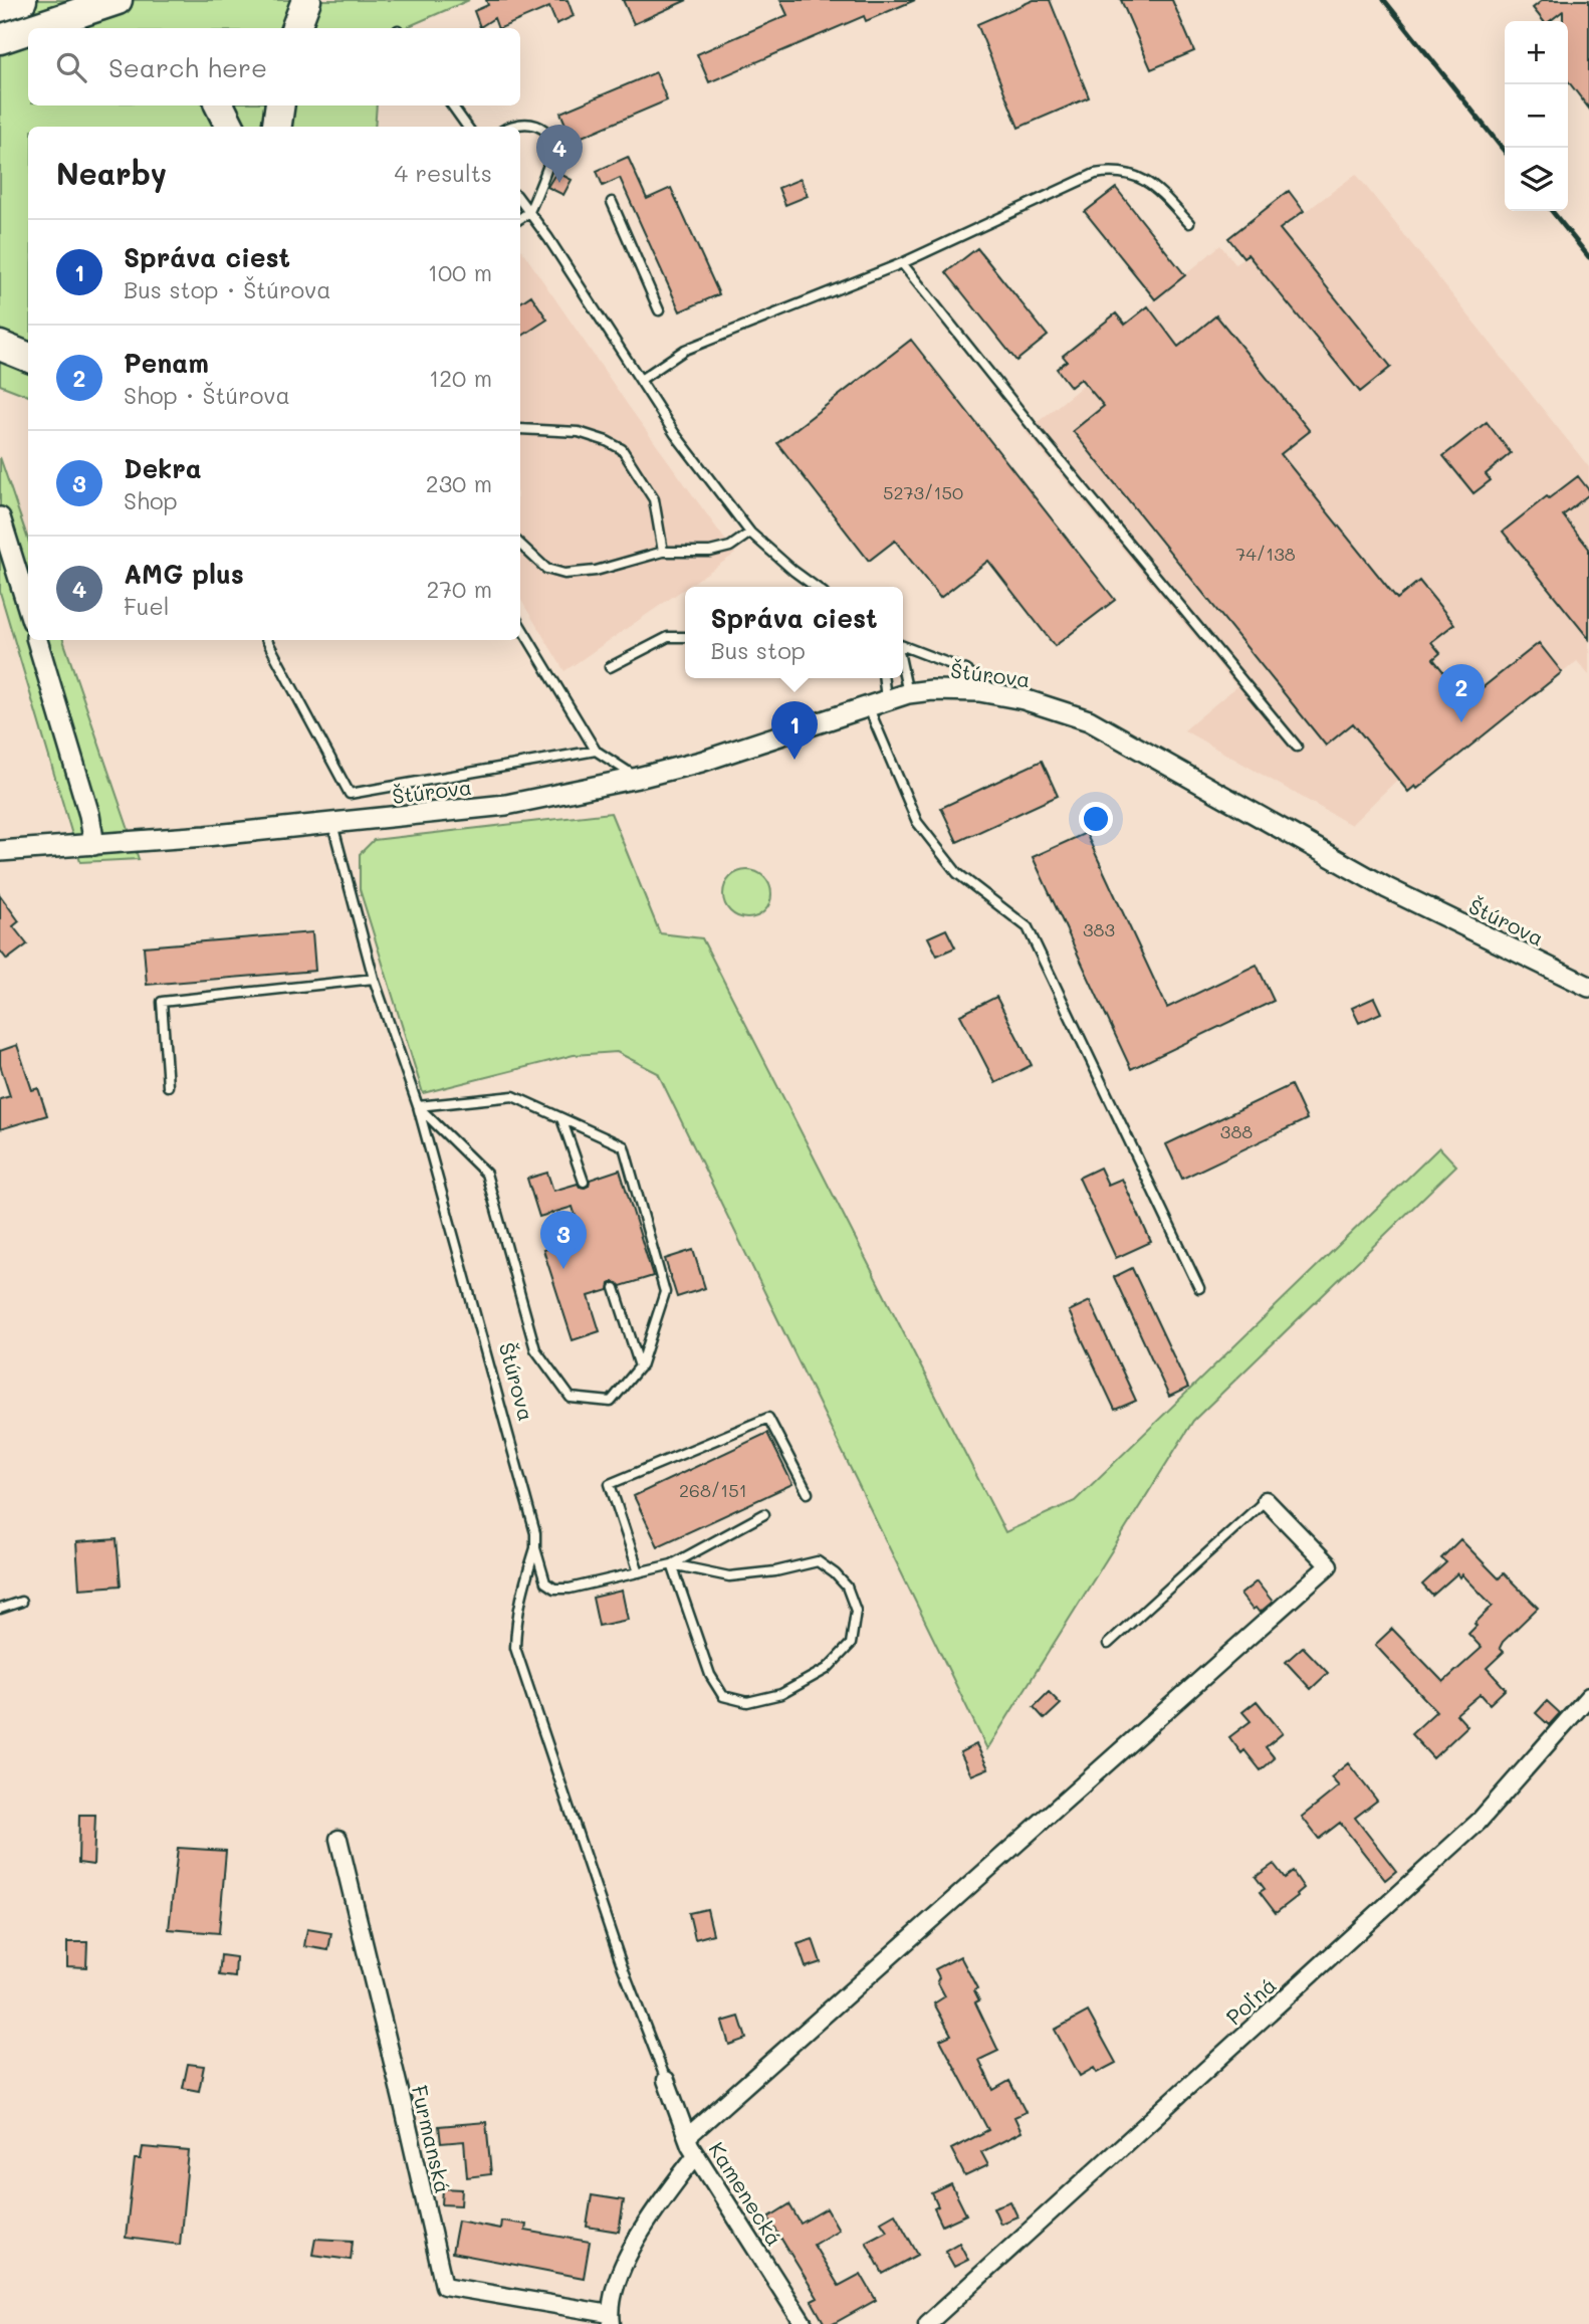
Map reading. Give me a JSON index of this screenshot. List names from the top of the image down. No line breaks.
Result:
{"streets":{"street":["Štúrova","Poľná","Furmanská","Kamenecká"]},"crossings":[["Furmanská","Kamenecká"]],"house_numbers":["5273/150","74/138","383","388","268/151"],"page":{"map_buttons":["+","−"],"search":"Search here","pins":["4","2","1","3"],"heading":["Nearby","4 results"],"list":[{"mark":"1","name":"Správa ciest","note":"Bus stop · Štúrova","value":"100 m"},{"mark":"2","name":"Penam","note":"Shop · Štúrova","value":"120 m"},{"mark":"3","name":"Dekra","note":"Shop","value":"230 m"},{"mark":"4","name":"AMG plus","note":"Fuel","value":"270 m"}],"popup":["Správa ciest","Bus stop"]}}
